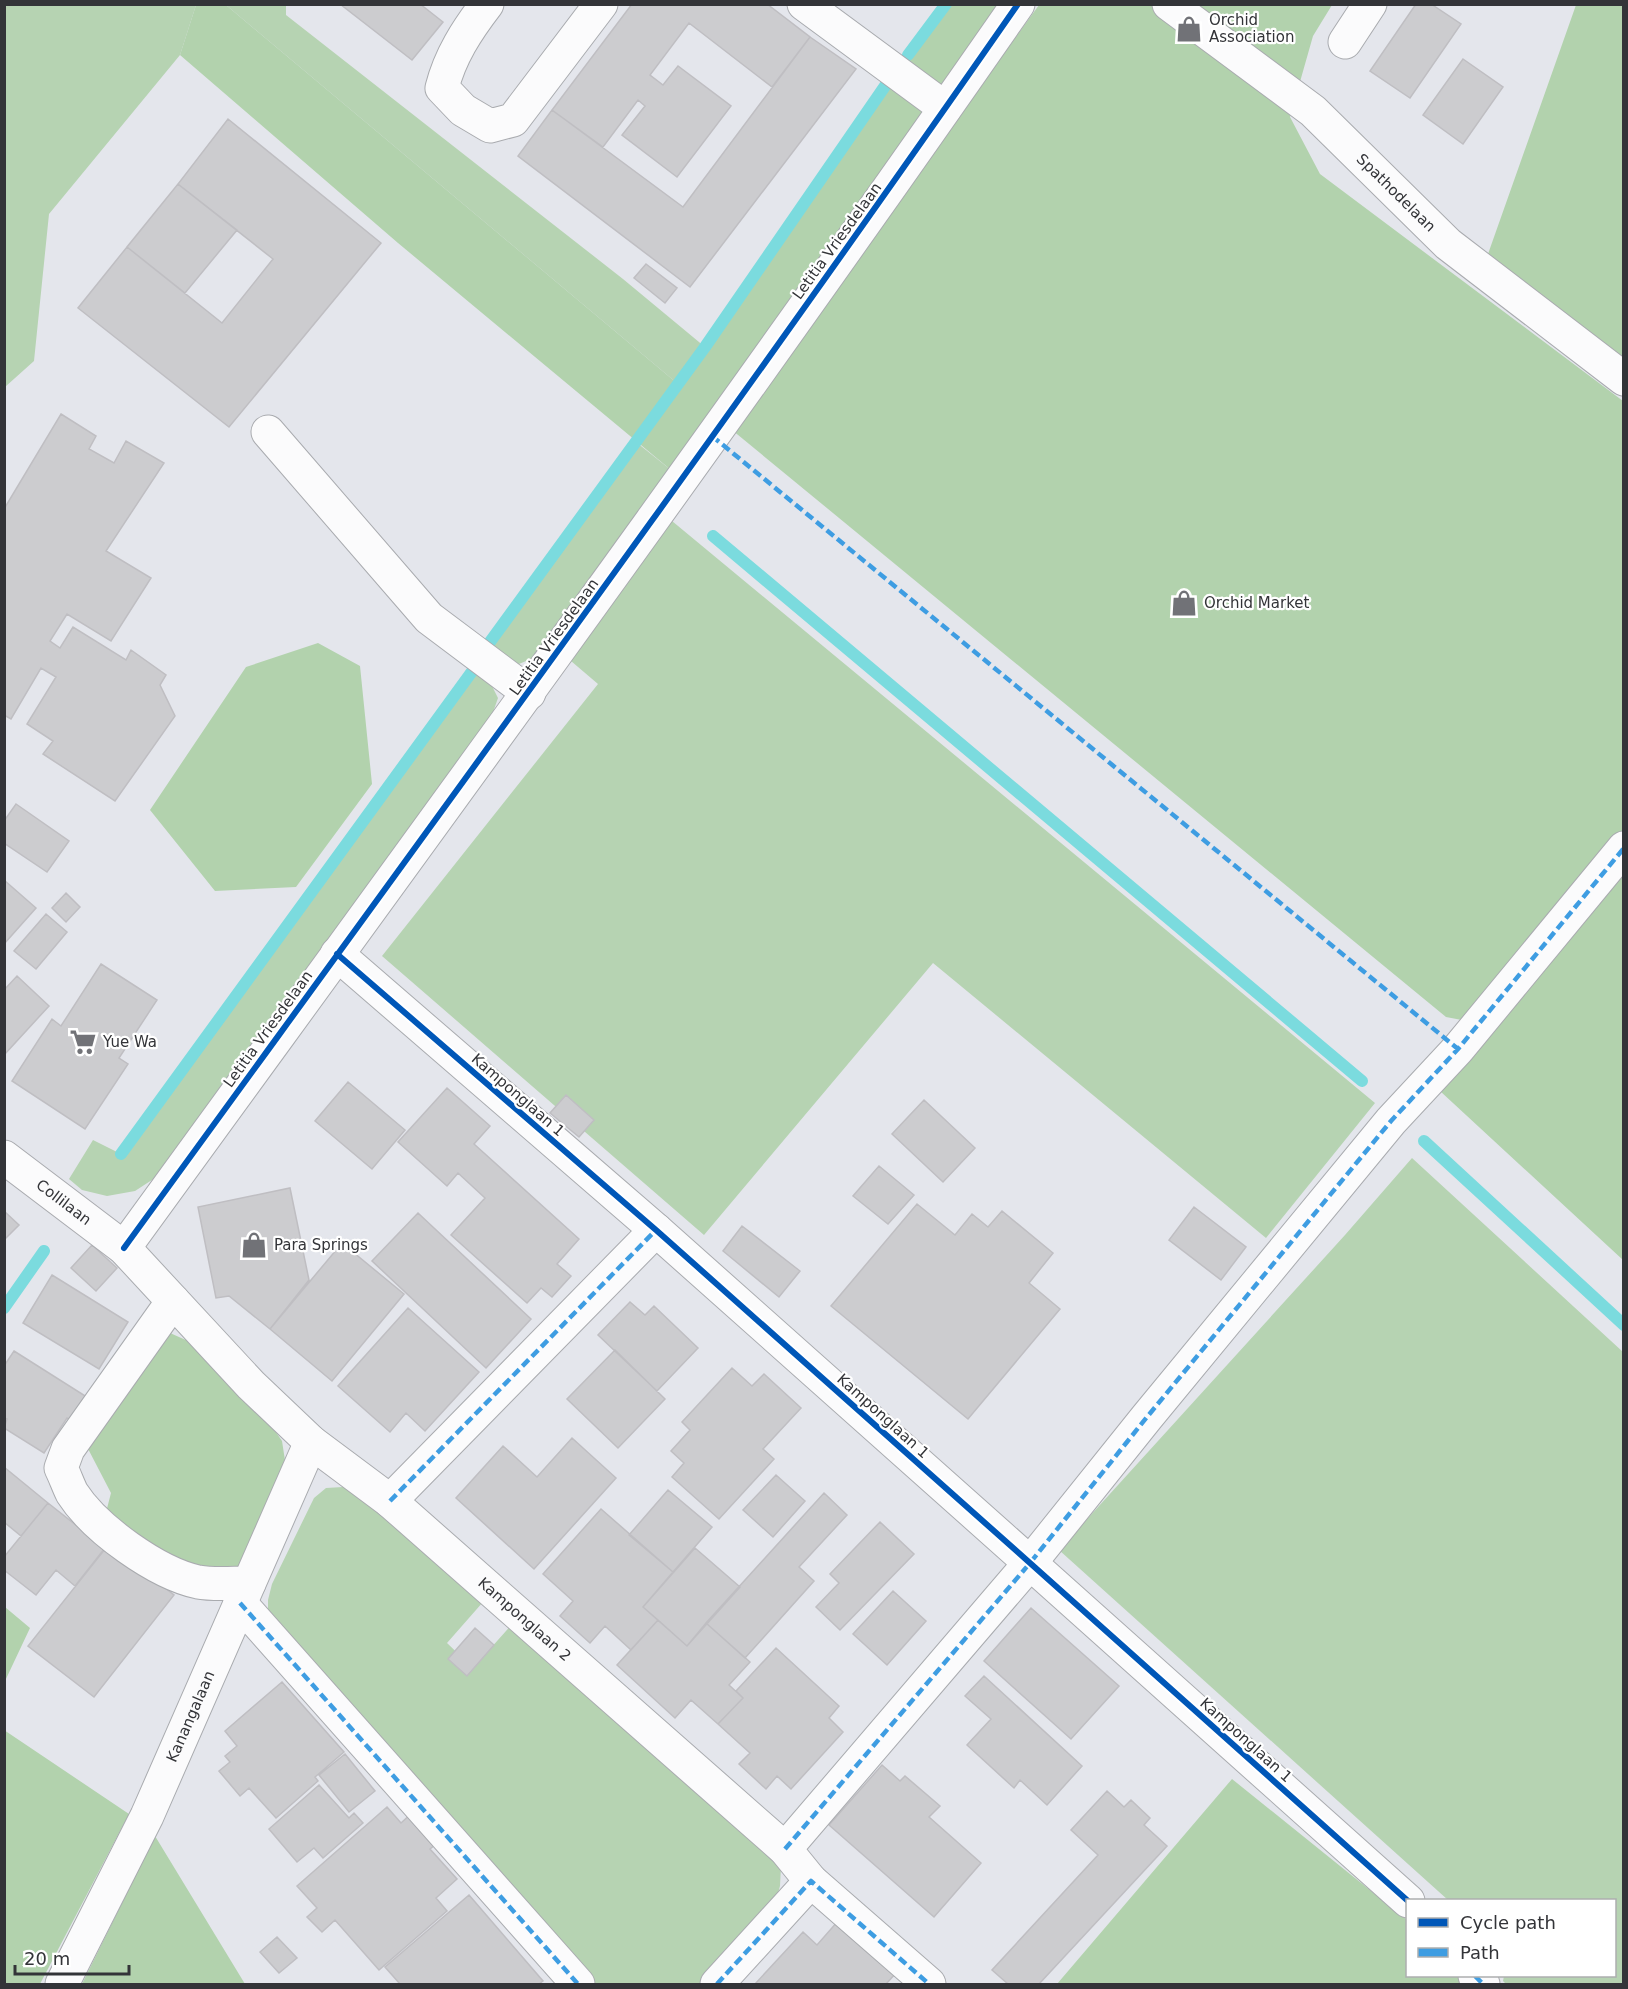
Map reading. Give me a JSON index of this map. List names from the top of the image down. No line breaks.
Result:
{"streets":{"street":["Spathodelaan","Letitia Vriesdelaan","Kamponglaan 1","Collilaan","Kamponglaan 2","Kanangalaan"]},"crossings":[["Letitia Vriesdelaan","Kamponglaan 1"],["Letitia Vriesdelaan","Collilaan"],["Letitia Vriesdelaan","Kamponglaan 2"],["Collilaan","Kamponglaan 2"],["Kamponglaan 2","Kanangalaan"]],"places":{"shop":["Orchid Association","Orchid Market","Para Springs"],"supermarket":["Yue Wa"]},"legend":["Cycle path","Path"],"scale_bar":"20 m"}
